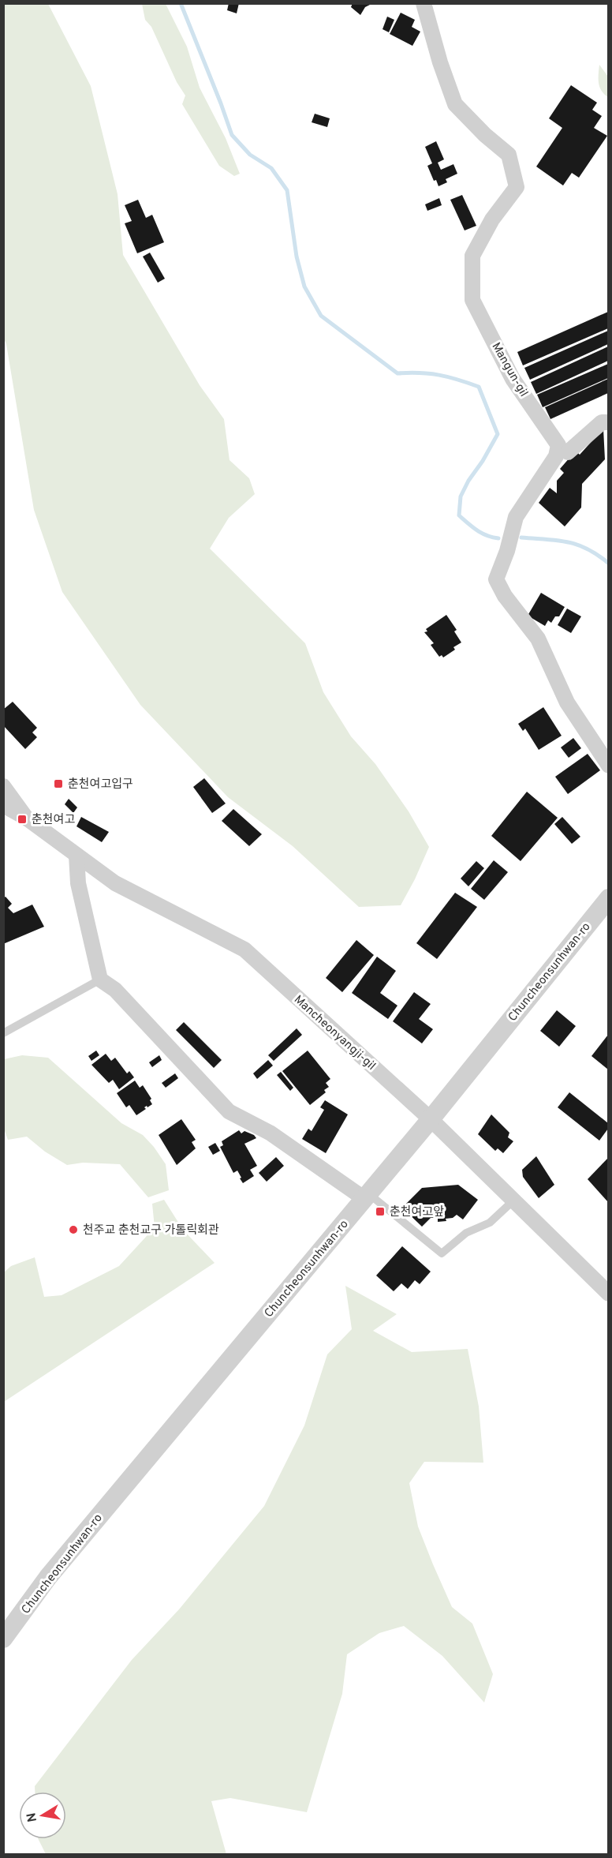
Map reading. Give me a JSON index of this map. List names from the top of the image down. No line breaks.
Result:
{"streets":{"street":["Mangun-gil","Chuncheonsunhwan-ro","Mancheonyangji-gil"]},"crossings":[["Chuncheonsunhwan-ro","Mancheonyangji-gil"]],"places":{"transit":["춘천여고입구","춘천여고","춘천여고앞"],"other":["천주교 춘천교구 가톨릭회관"]},"north":"left"}
